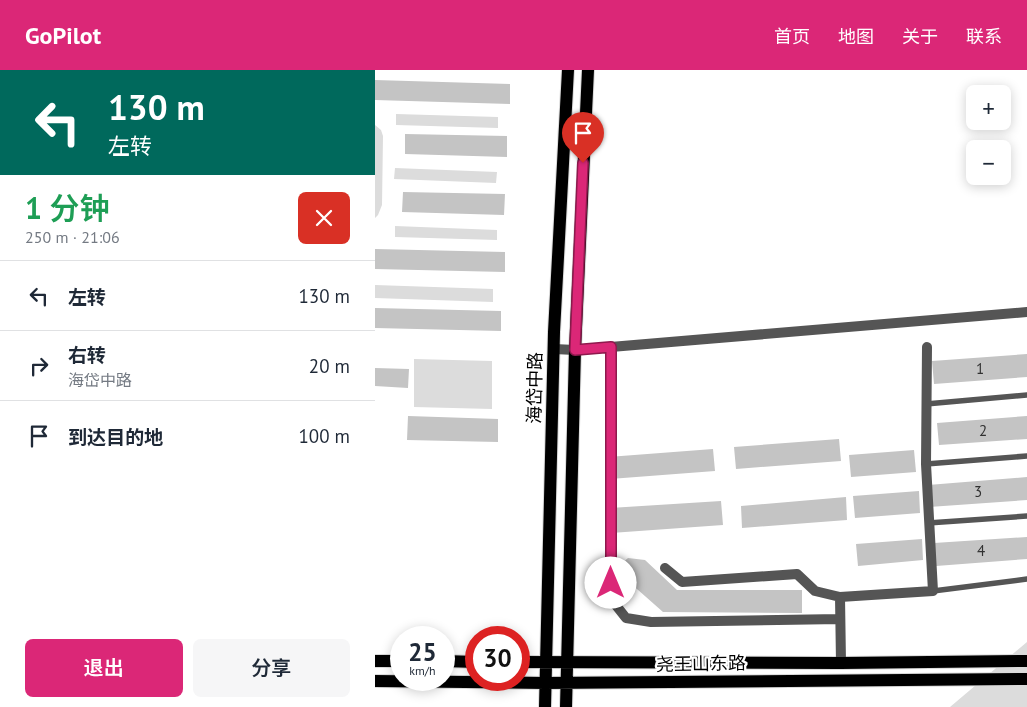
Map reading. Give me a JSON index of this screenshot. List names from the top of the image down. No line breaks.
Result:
{"streets":{"main road":["海岱中路","尧王山东路"]},"crossings":[["海岱中路","尧王山东路"]],"house_numbers":["1","2","3","4"],"page":{"header":"GoPilot","nav":["首页","地图","关于","联系"],"turn":["130 m","左转"],"map_buttons":["+","−"],"heading":["1 分钟","250 m · 21:06"],"list":[{"name":"左转","value":"130 m"},{"name":"右转","note":"海岱中路","value":"20 m"},{"name":"到达目的地","value":"100 m"}],"speed":"25 km/h","limit":"30","buttons":["退出","分享"]}}
